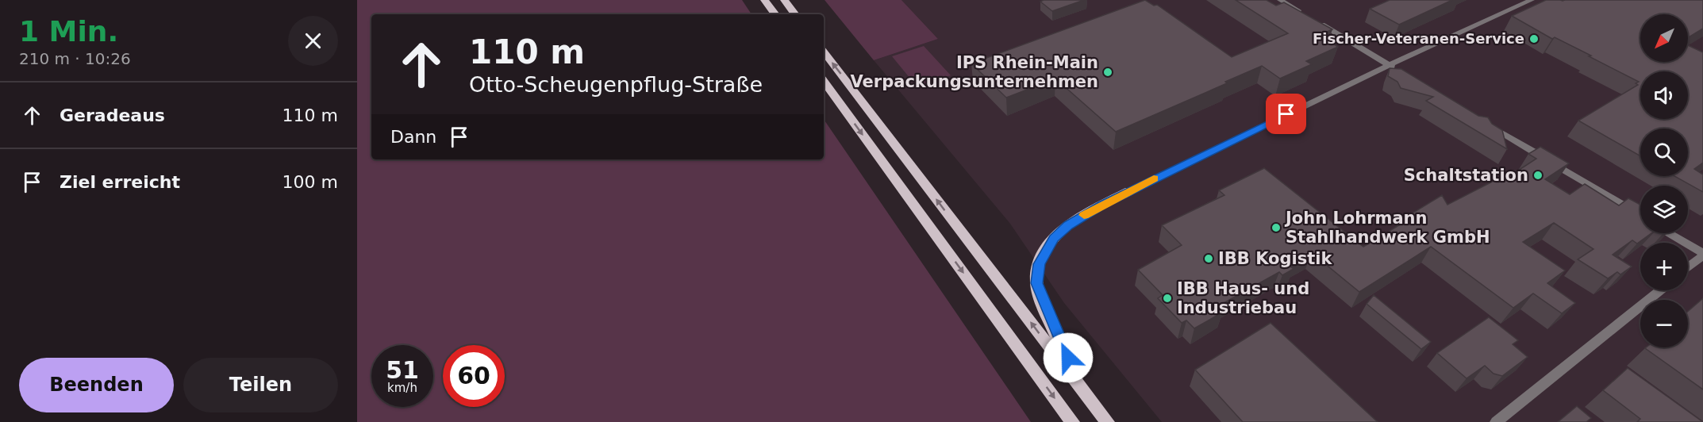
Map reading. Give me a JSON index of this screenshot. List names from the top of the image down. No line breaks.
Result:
{"places":["Fischer-Veteranen-Service","IPS Rhein-Main Verpackungsunternehmen","Schaltstation","John Lohrmann Stahlhandwerk GmbH","IBB Kogistik","IBB Haus- und Industriebau"],"north":"bottom left","page":{"heading":["1 Min.","210 m · 10:26"],"map_buttons":["+","−"],"turn":["110 m","Otto-Scheugenpflug-Straße"],"list":[{"name":"Geradeaus","value":"110 m"},{"name":"Ziel erreicht","value":"100 m"}],"then":"Dann","speed":"51 km/h","limit":"60","buttons":["Beenden","Teilen"]}}
